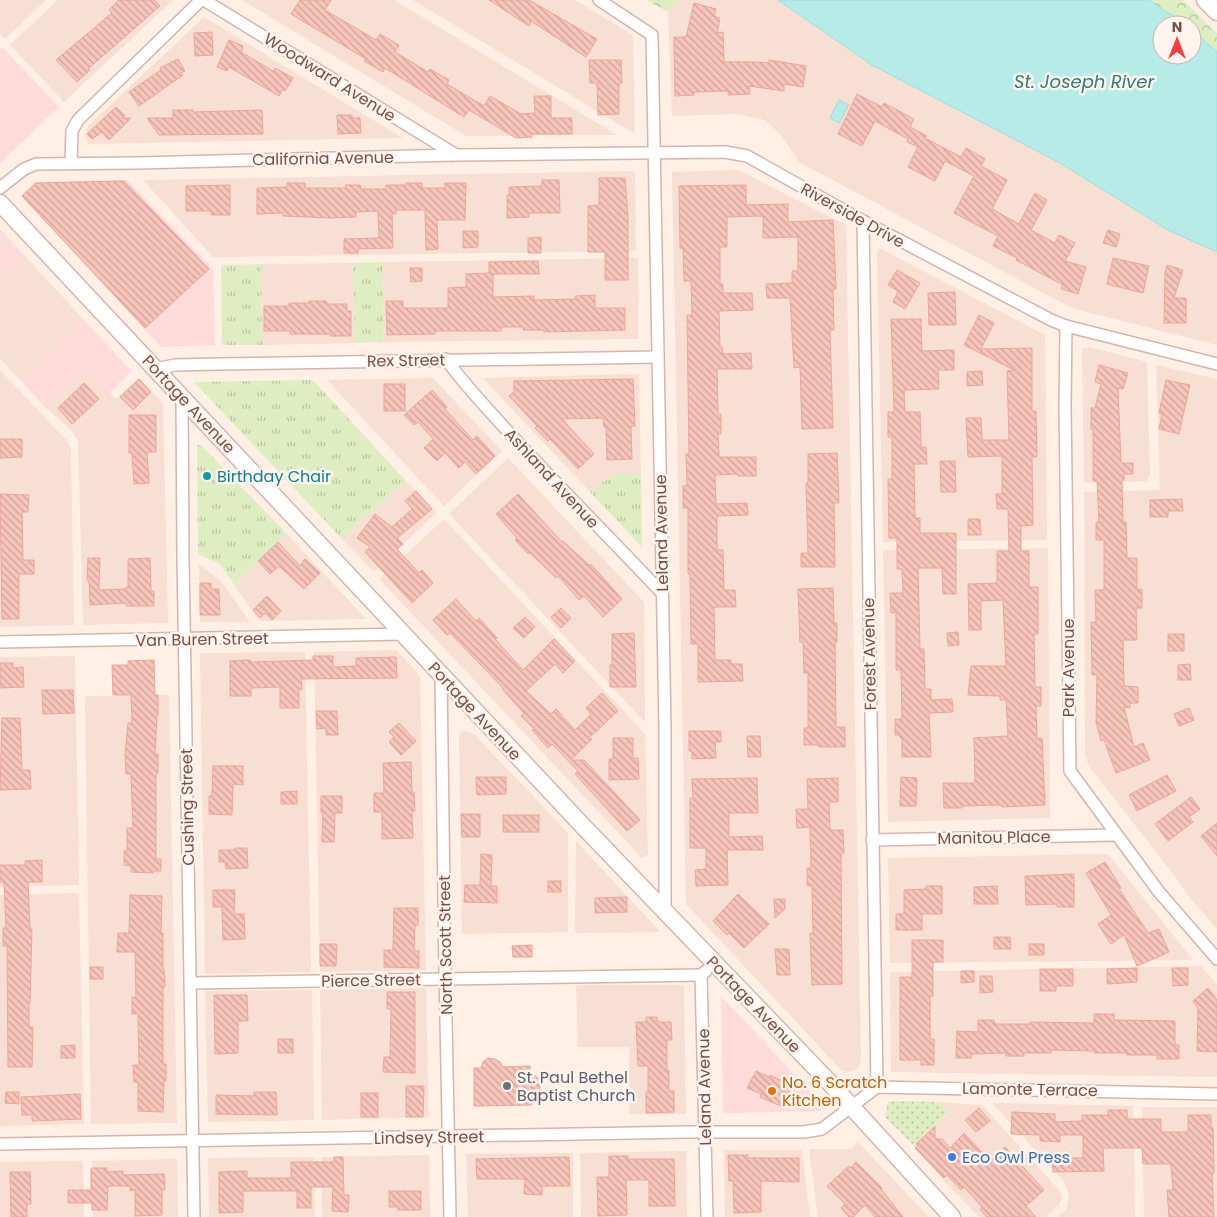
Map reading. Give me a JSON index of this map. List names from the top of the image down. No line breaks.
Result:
{"streets":{"main road":["Portage Avenue"],"street":["Woodward Avenue","California Avenue","Riverside Drive","Rex Street","Ashland Avenue","Leland Avenue","Van Buren Street","Forest Avenue","Park Avenue","Cushing Street","Manitou Place","North Scott Street","Pierce Street","Lamonte Terrace","Lindsey Street"]},"crossings":[["Woodward Avenue","California Avenue"],["California Avenue","Riverside Drive"],["California Avenue","Leland Avenue"],["Riverside Drive","Leland Avenue"],["Riverside Drive","Forest Avenue"],["Riverside Drive","Park Avenue"],["Rex Street","Portage Avenue"],["Rex Street","Ashland Avenue"],["Rex Street","Leland Avenue"],["Portage Avenue","Leland Avenue"],["Portage Avenue","Van Buren Street"],["Portage Avenue","Cushing Street"],["Portage Avenue","North Scott Street"],["Portage Avenue","Lindsey Street"],["Ashland Avenue","Leland Avenue"],["Leland Avenue","Pierce Street"],["Leland Avenue","Lindsey Street"],["Van Buren Street","Cushing Street"],["Forest Avenue","Manitou Place"],["Forest Avenue","Lamonte Terrace"],["Park Avenue","Manitou Place"],["Cushing Street","Pierce Street"],["Cushing Street","Lindsey Street"],["North Scott Street","Pierce Street"],["North Scott Street","Lindsey Street"]],"water":["St. Joseph River"],"places":["Birthday Chair","St. Paul Bethel Baptist Church","No. 6 Scratch Kitchen","Eco Owl Press"],"north":"top"}
